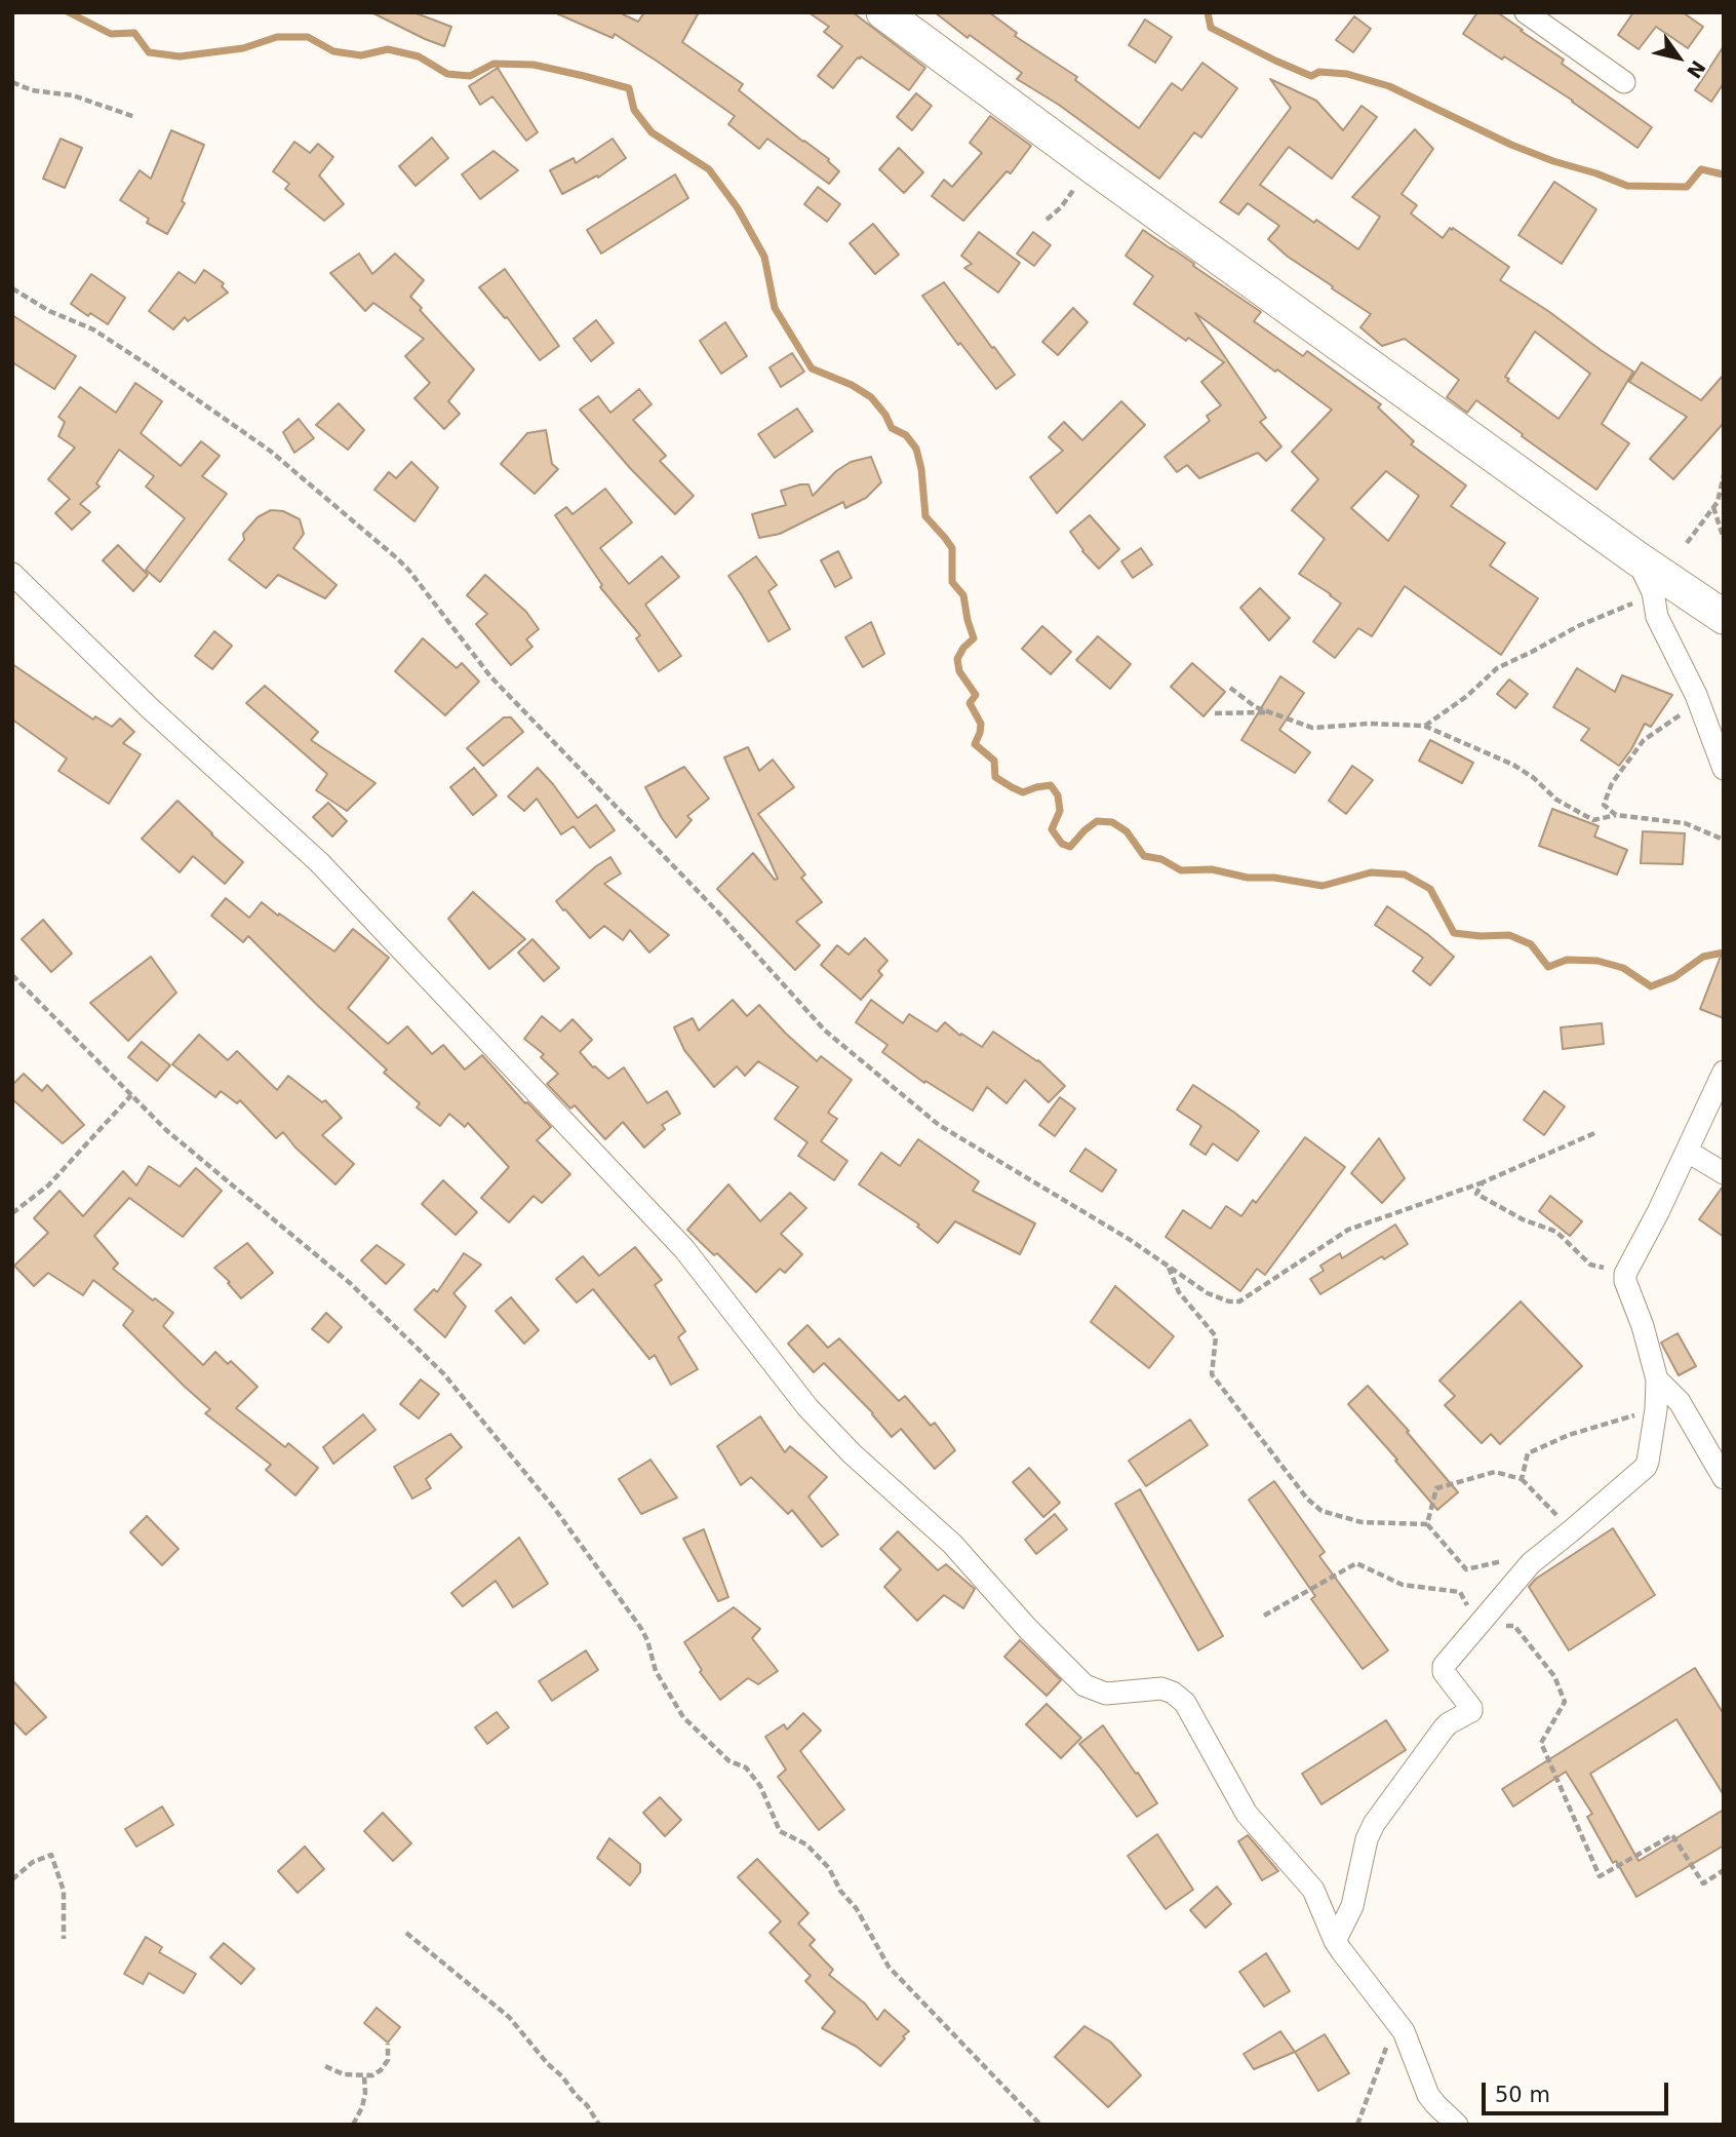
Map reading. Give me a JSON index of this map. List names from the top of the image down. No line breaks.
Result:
{"scale_bar":"50 m","north":"bottom right"}
